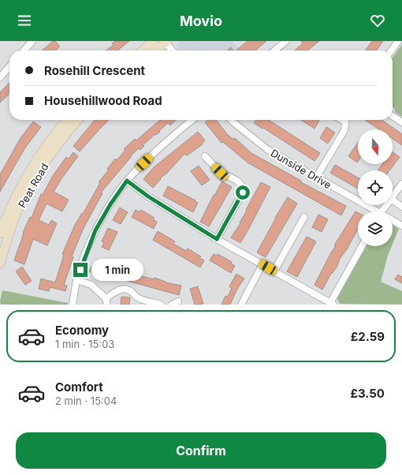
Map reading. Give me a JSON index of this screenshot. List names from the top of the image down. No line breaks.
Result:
{"streets":{"street":["Dunside Drive","Peat Road"]},"north":"bottom","page":{"header":"Movio","banner":["Rosehill Crescent","Househillwood Road"],"bubble":"1 min","list":[{"name":"Economy","note":"1 min · 15:03","value":"£2.59"},{"name":"Comfort","note":"2 min · 15:04","value":"£3.50"}],"buttons":"Confirm"}}
